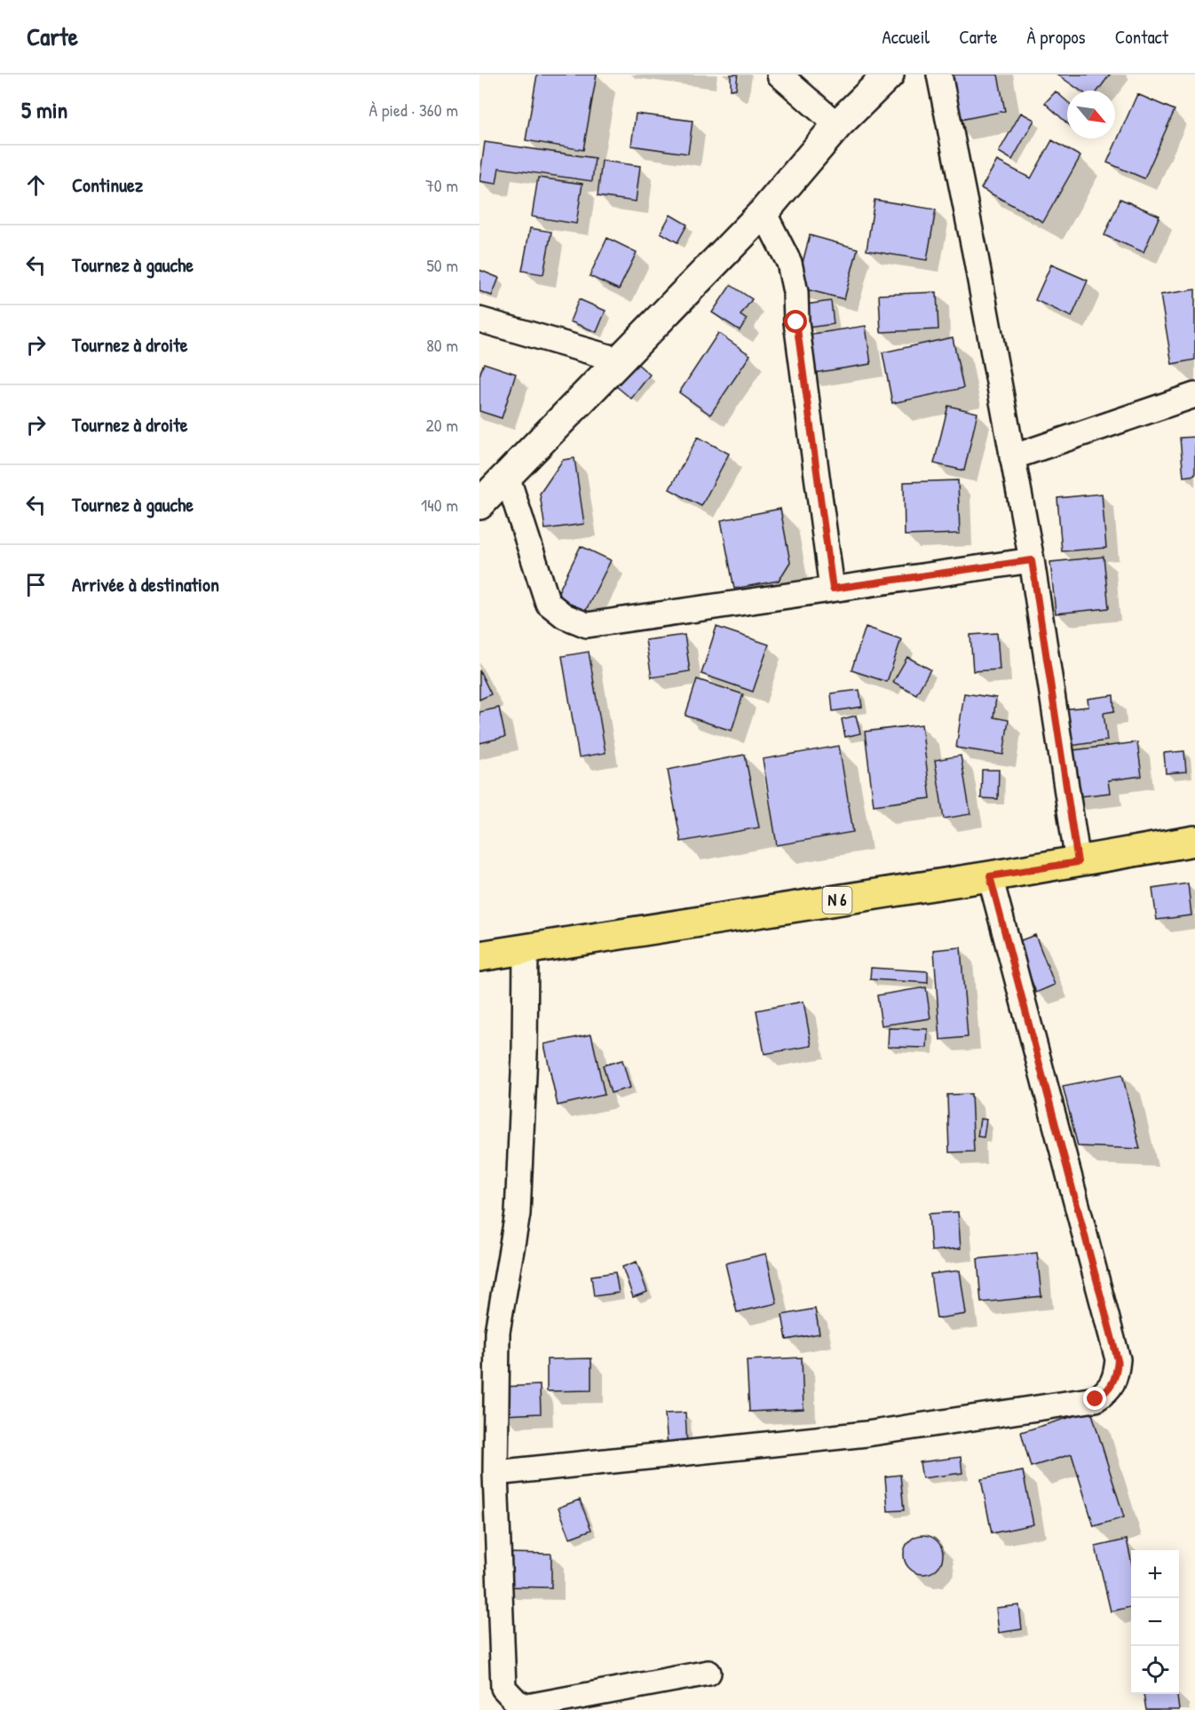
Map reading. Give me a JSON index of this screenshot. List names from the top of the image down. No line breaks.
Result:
{"streets":{"main road":["N 6"]},"north":"bottom right","page":{"header":"Carte","nav":["Accueil","Carte","À propos","Contact"],"heading":["5 min","À pied · 360 m"],"list":[["Continuez","70 m"],["Tournez à gauche","50 m"],["Tournez à droite","80 m"],["Tournez à droite","20 m"],["Tournez à gauche","140 m"],"Arrivée à destination"],"map_buttons":["+","−"]}}
